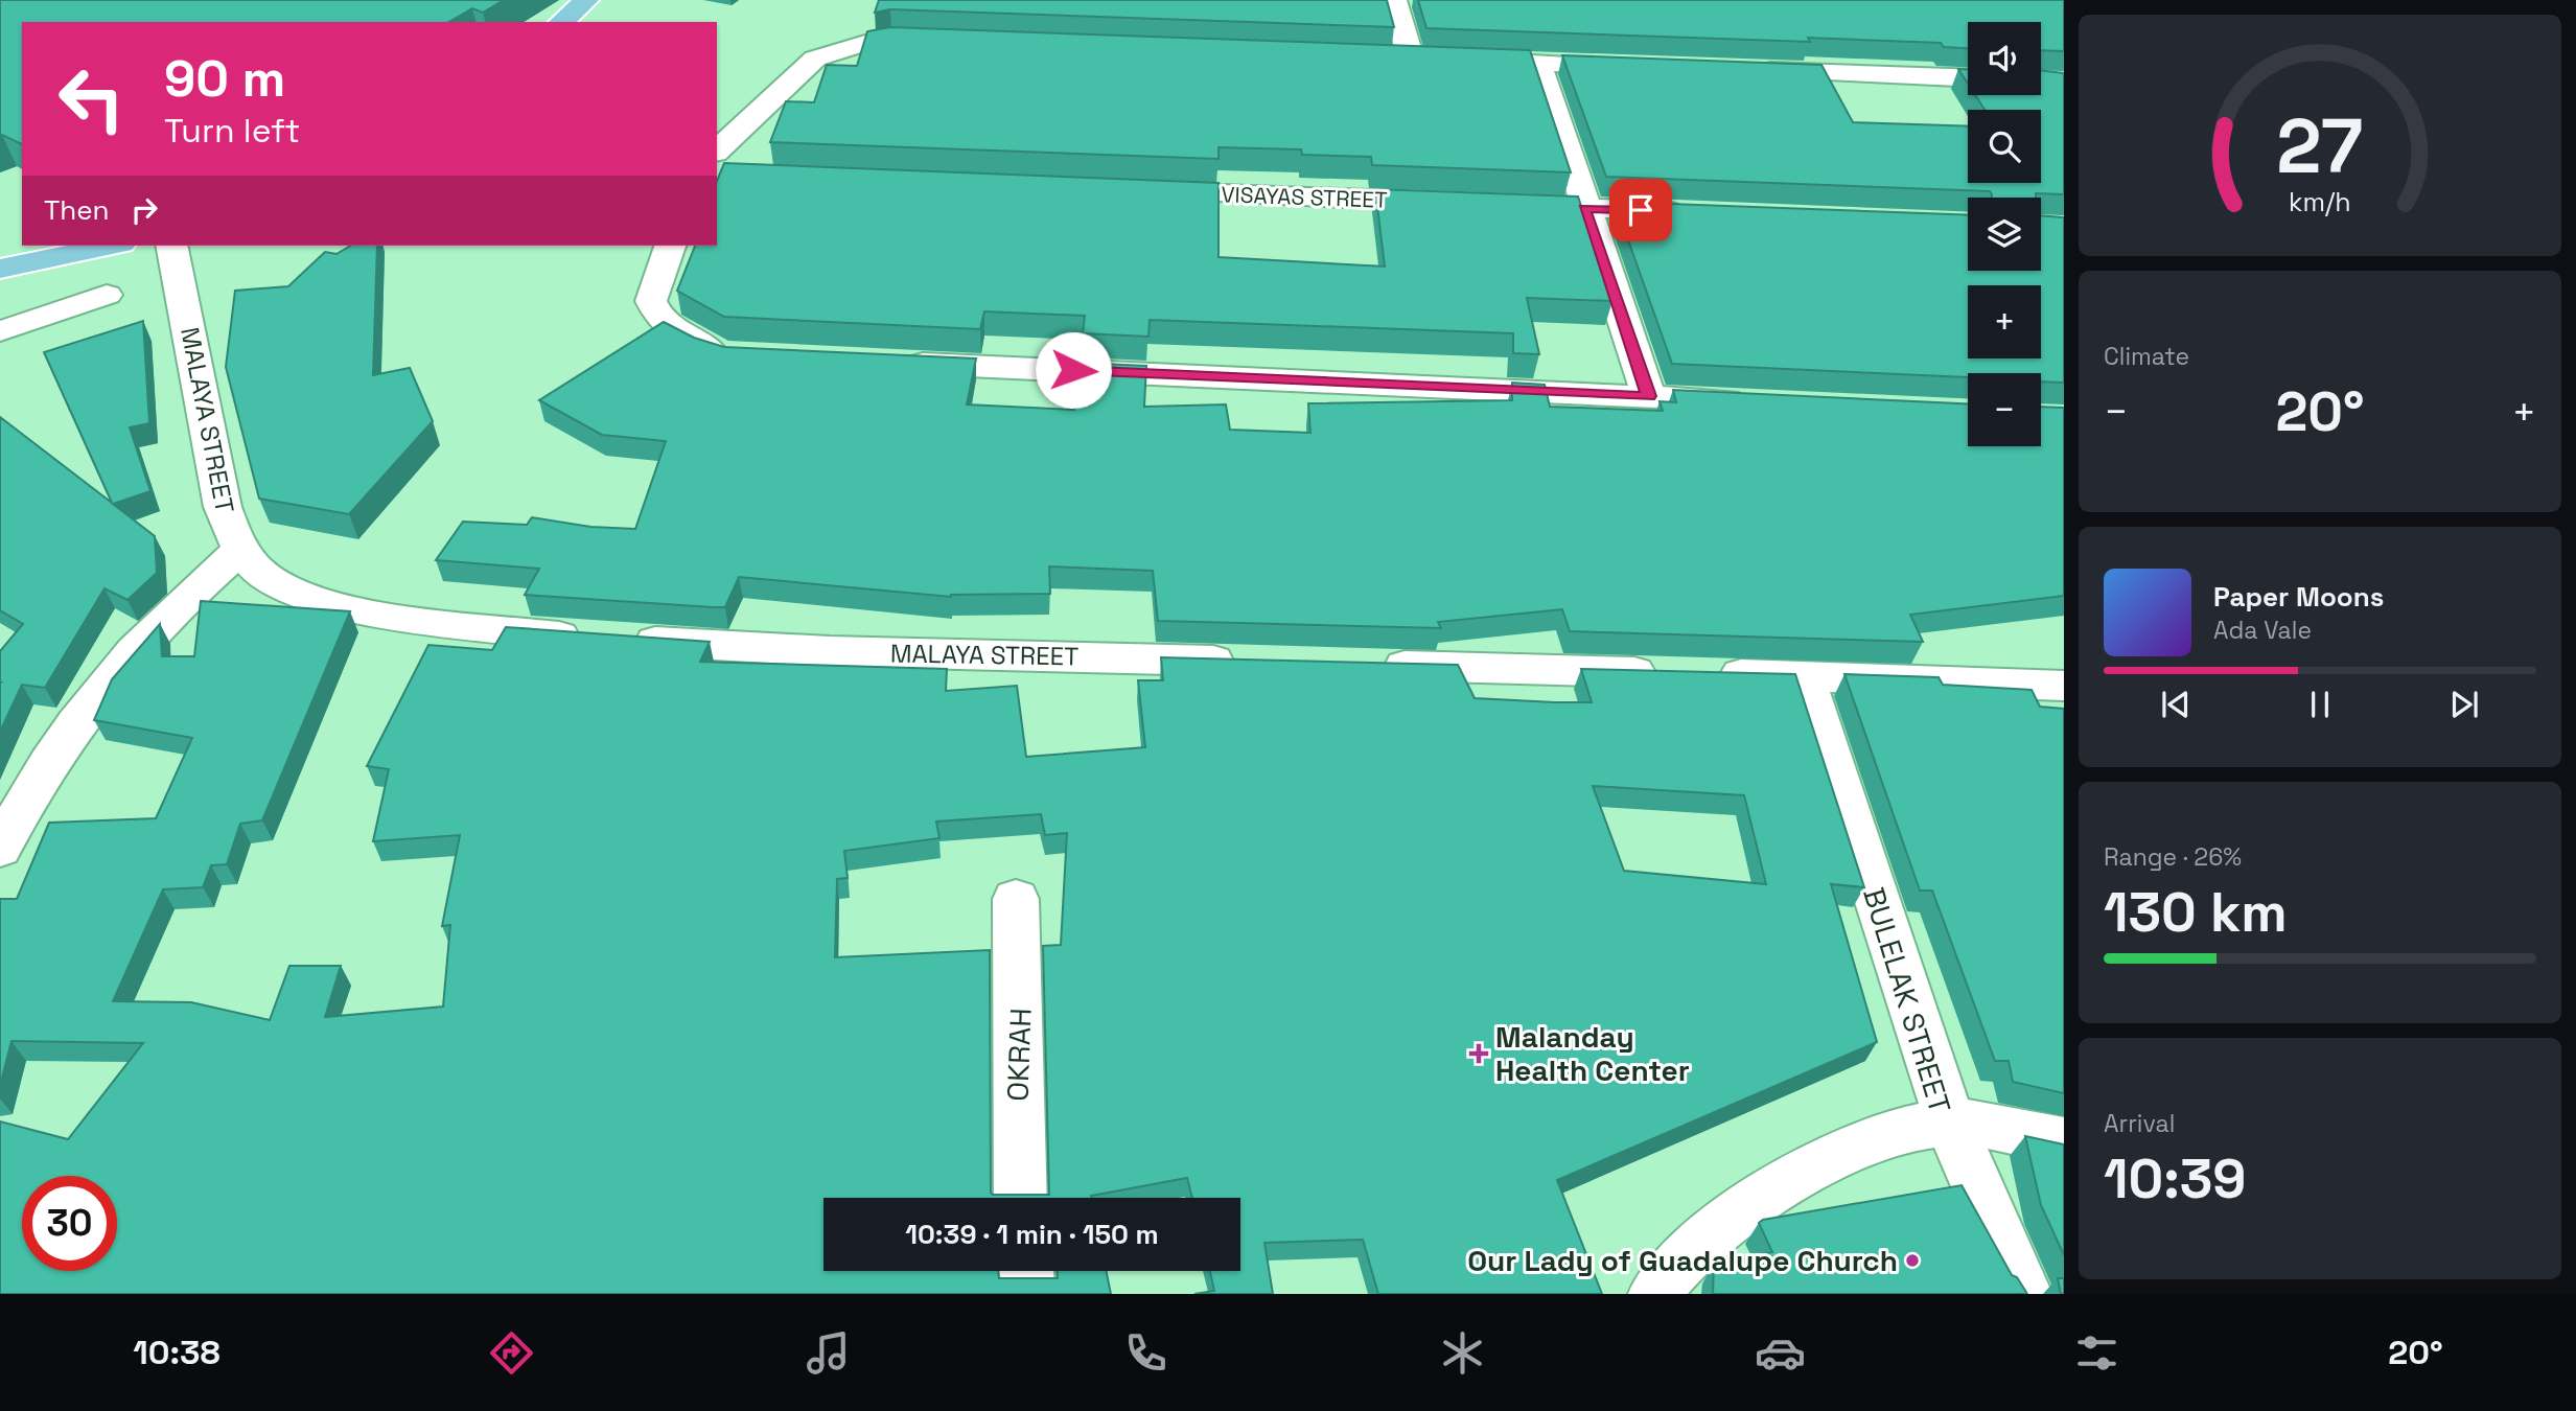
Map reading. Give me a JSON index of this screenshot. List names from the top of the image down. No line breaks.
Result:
{"streets":{"street":["VISAYAS STREET","MALAYA STREET","BULELAK STREET","OKRAH"]},"places":{"health":["Malanday Health Center"],"other":["Our Lady of Guadalupe Church"]},"page":{"map_buttons":["+","−"],"turn":["90 m","Turn left"],"then":"Then","tile":["Climate",["Range · 26%","130 km"],["Arrival","10:39"]],"heat":["−","20°","+"],"song":["Paper Moons","Ada Vale"],"limit":"30","trip":"10:39 · 1 min · 150 m","tabs":["10:38","20°"],"gauge":["27","km/h"]}}
